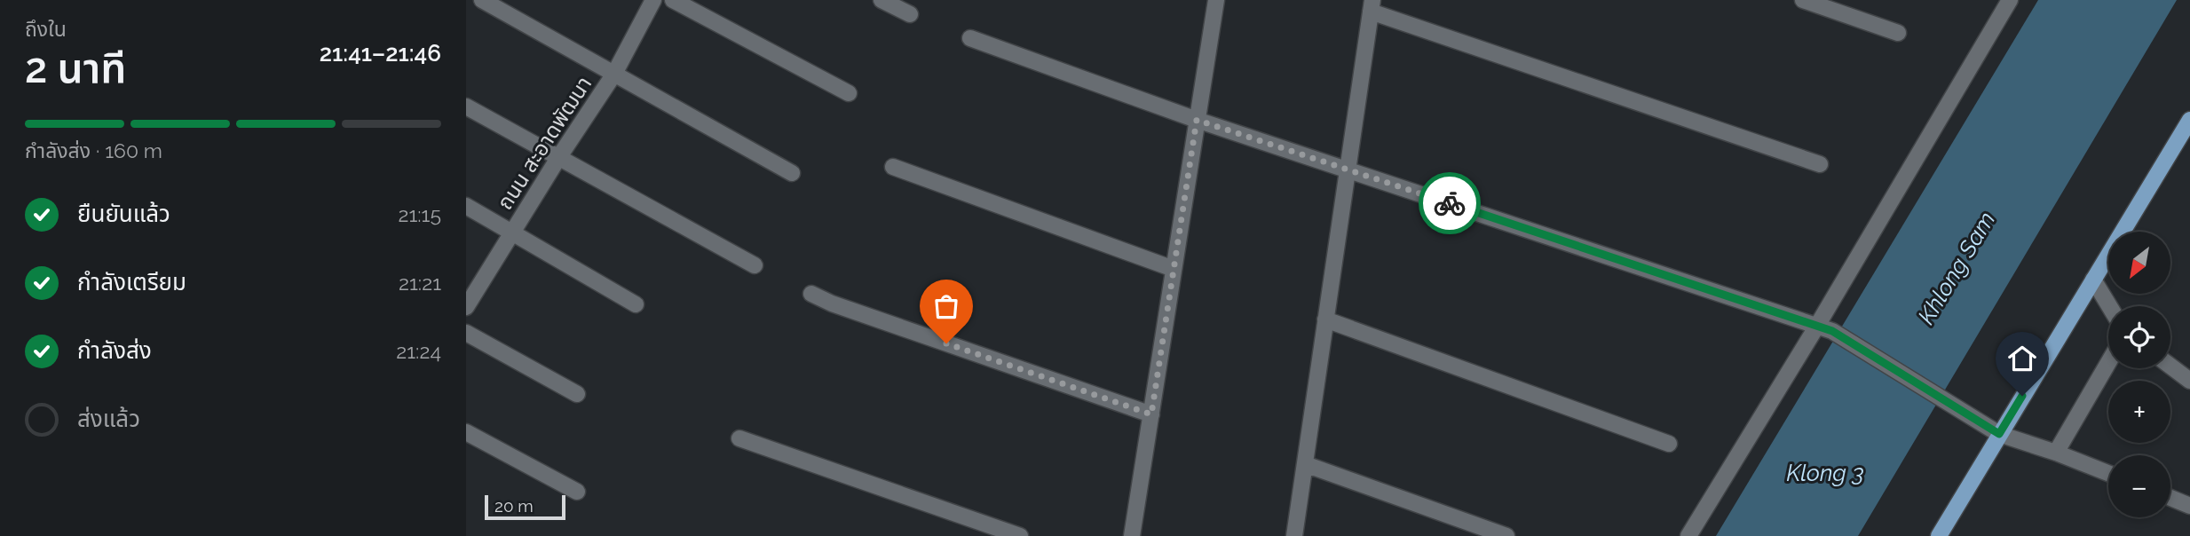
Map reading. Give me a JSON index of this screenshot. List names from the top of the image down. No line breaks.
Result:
{"streets":{"street":["ถนน สะอาดพัฒนา"]},"water":["Khlong Sam","Klong 3"],"scale_bar":"20 m","north":"bottom left","page":{"heading":["2 นาที","ถึงใน","21:41–21:46"],"bar":"กำลังส่ง · 160 m","list":[["ยืนยันแล้ว","21:15"],["กำลังเตรียม","21:21"],["กำลังส่ง","21:24"],"ส่งแล้ว"],"map_buttons":["+","−"],"scale":"20 m"}}
